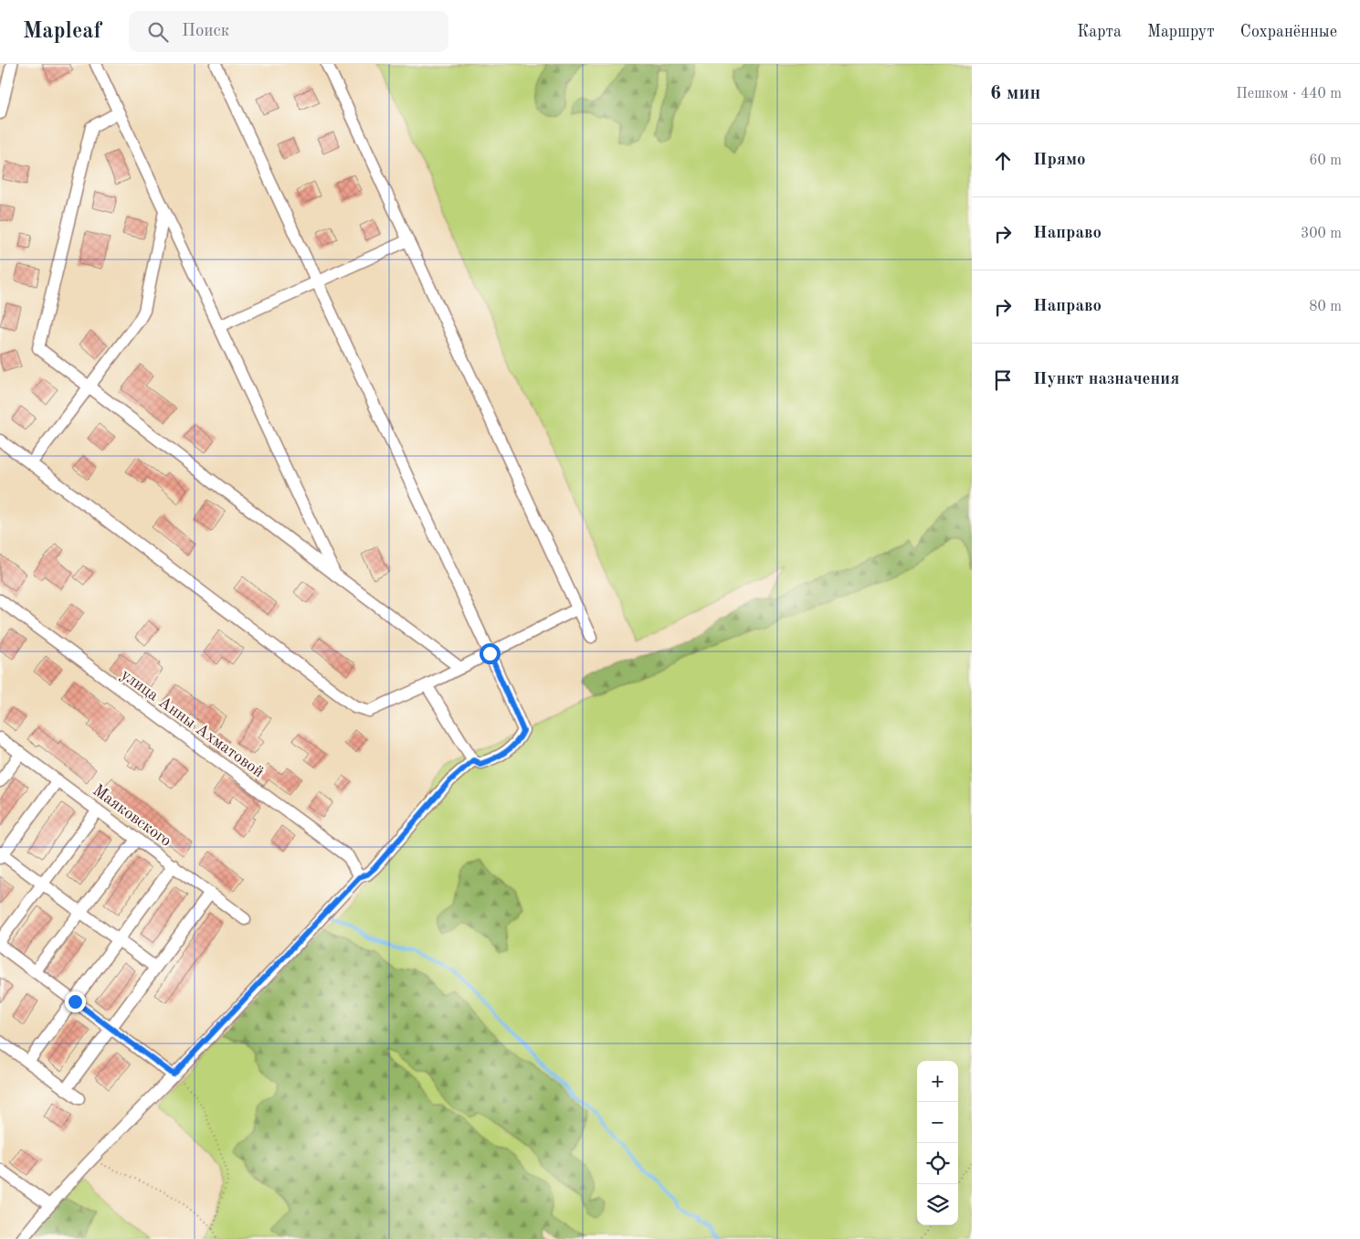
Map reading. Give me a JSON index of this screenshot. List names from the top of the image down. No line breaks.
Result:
{"streets":{"street":["улица Анны Ахматовой","Маяковского"]},"page":{"header":"Mapleaf","search":"Поиск","nav":["Карта","Маршрут","Сохранённые"],"heading":["6 мин","Пешком · 440 m"],"list":[["Прямо","60 m"],["Направо","300 m"],["Направо","80 m"],"Пункт назначения"],"map_buttons":["+","−"]}}
